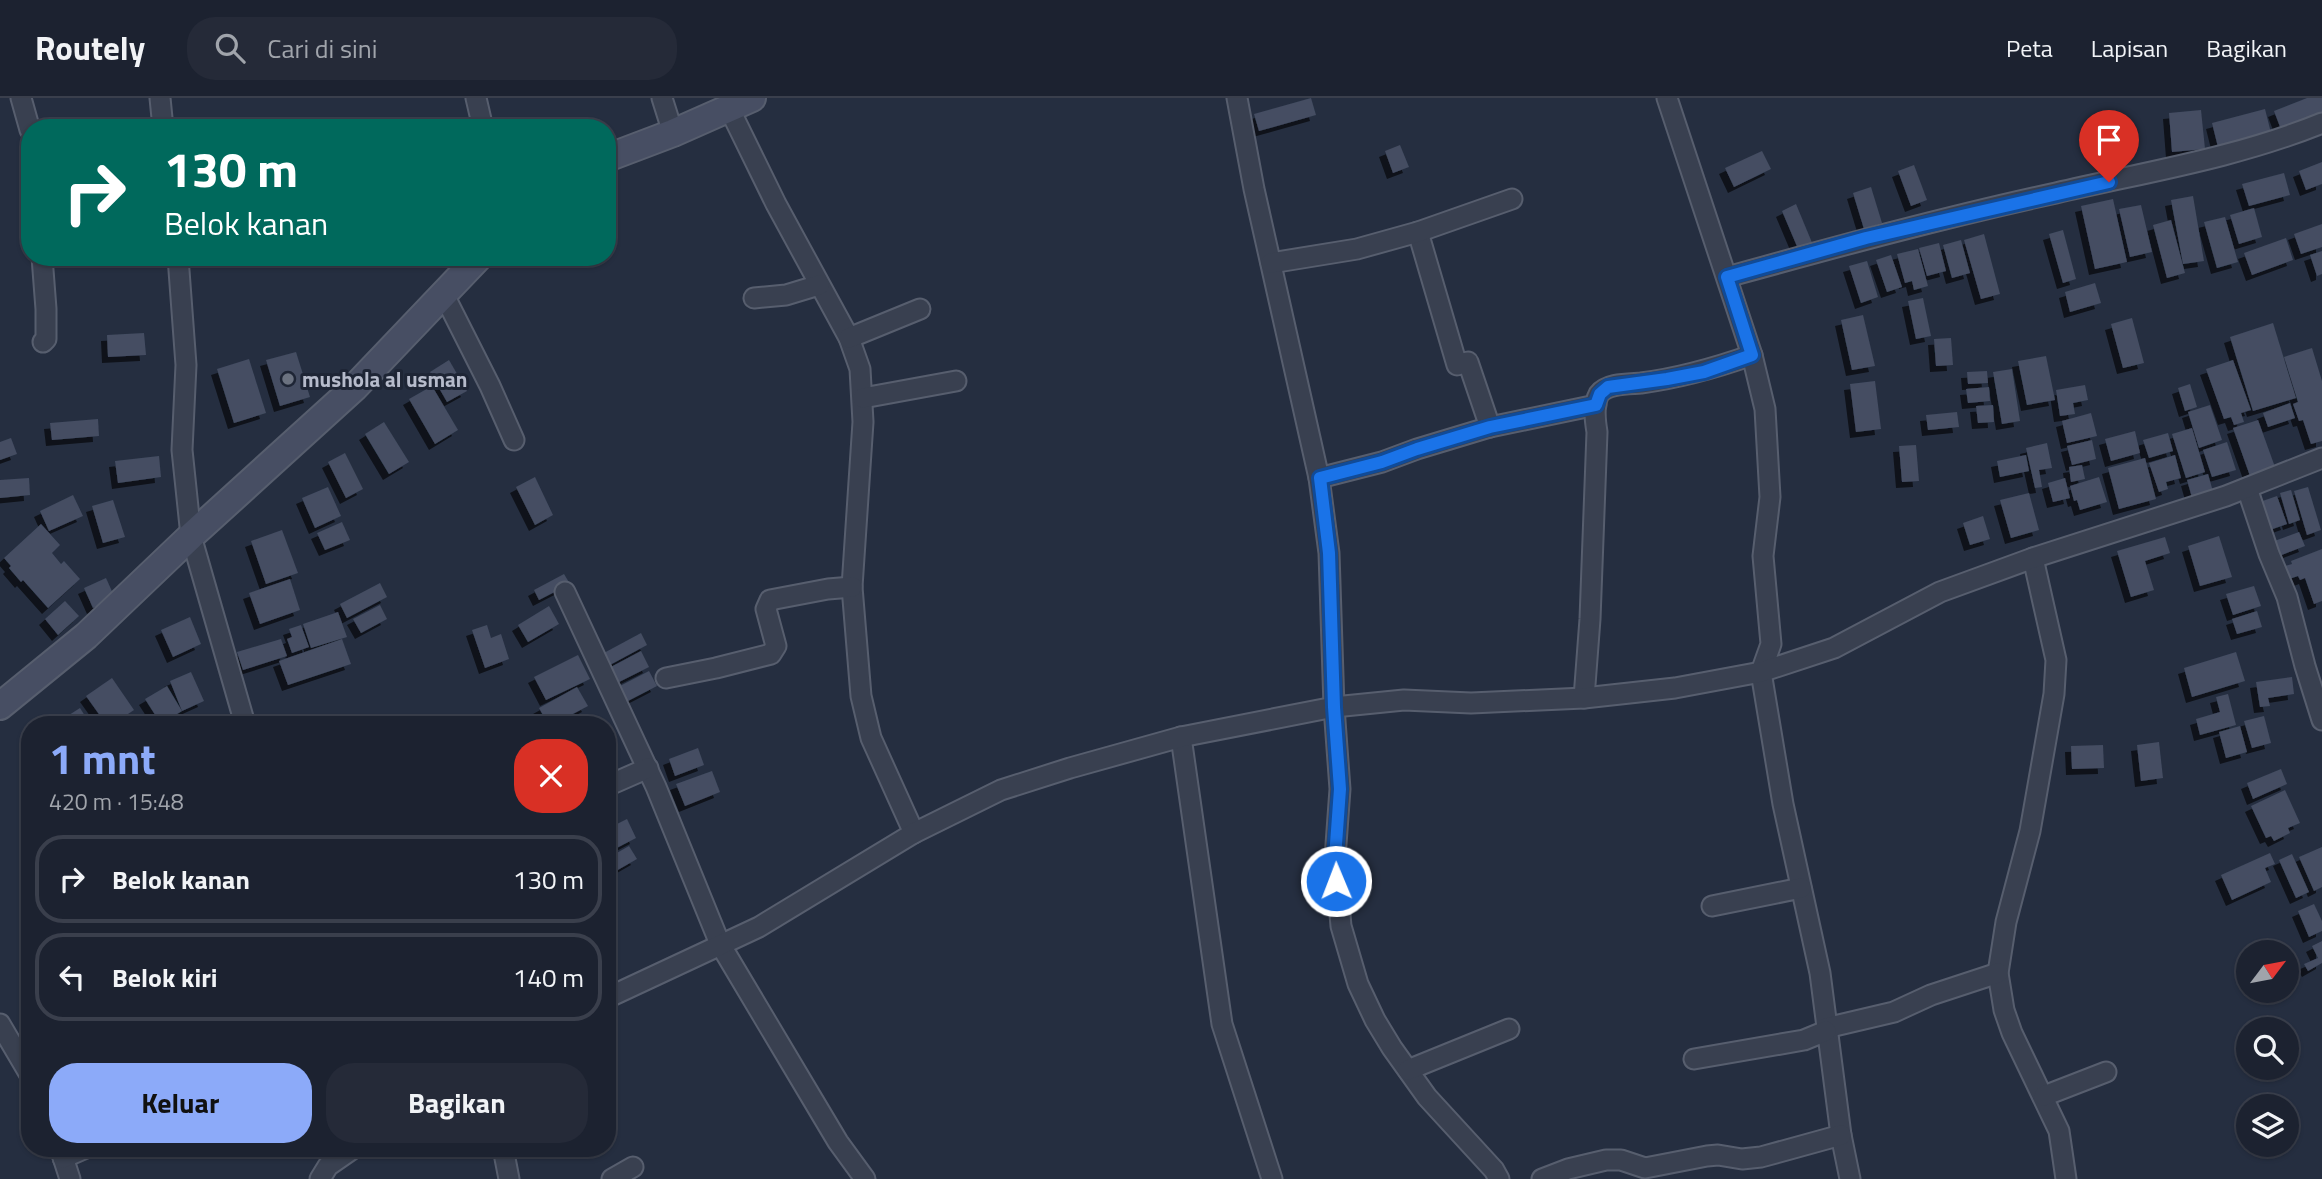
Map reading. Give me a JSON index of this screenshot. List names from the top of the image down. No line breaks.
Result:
{"places":["mushola al usman"],"north":"top right","page":{"header":"Routely","search":"Cari di sini","nav":["Peta","Lapisan","Bagikan"],"turn":["130 m","Belok kanan"],"heading":["1 mnt","420 m · 15:48"],"list":[{"name":"Belok kanan","value":"130 m"},{"name":"Belok kiri","value":"140 m"}],"buttons":["Keluar","Bagikan"]}}
